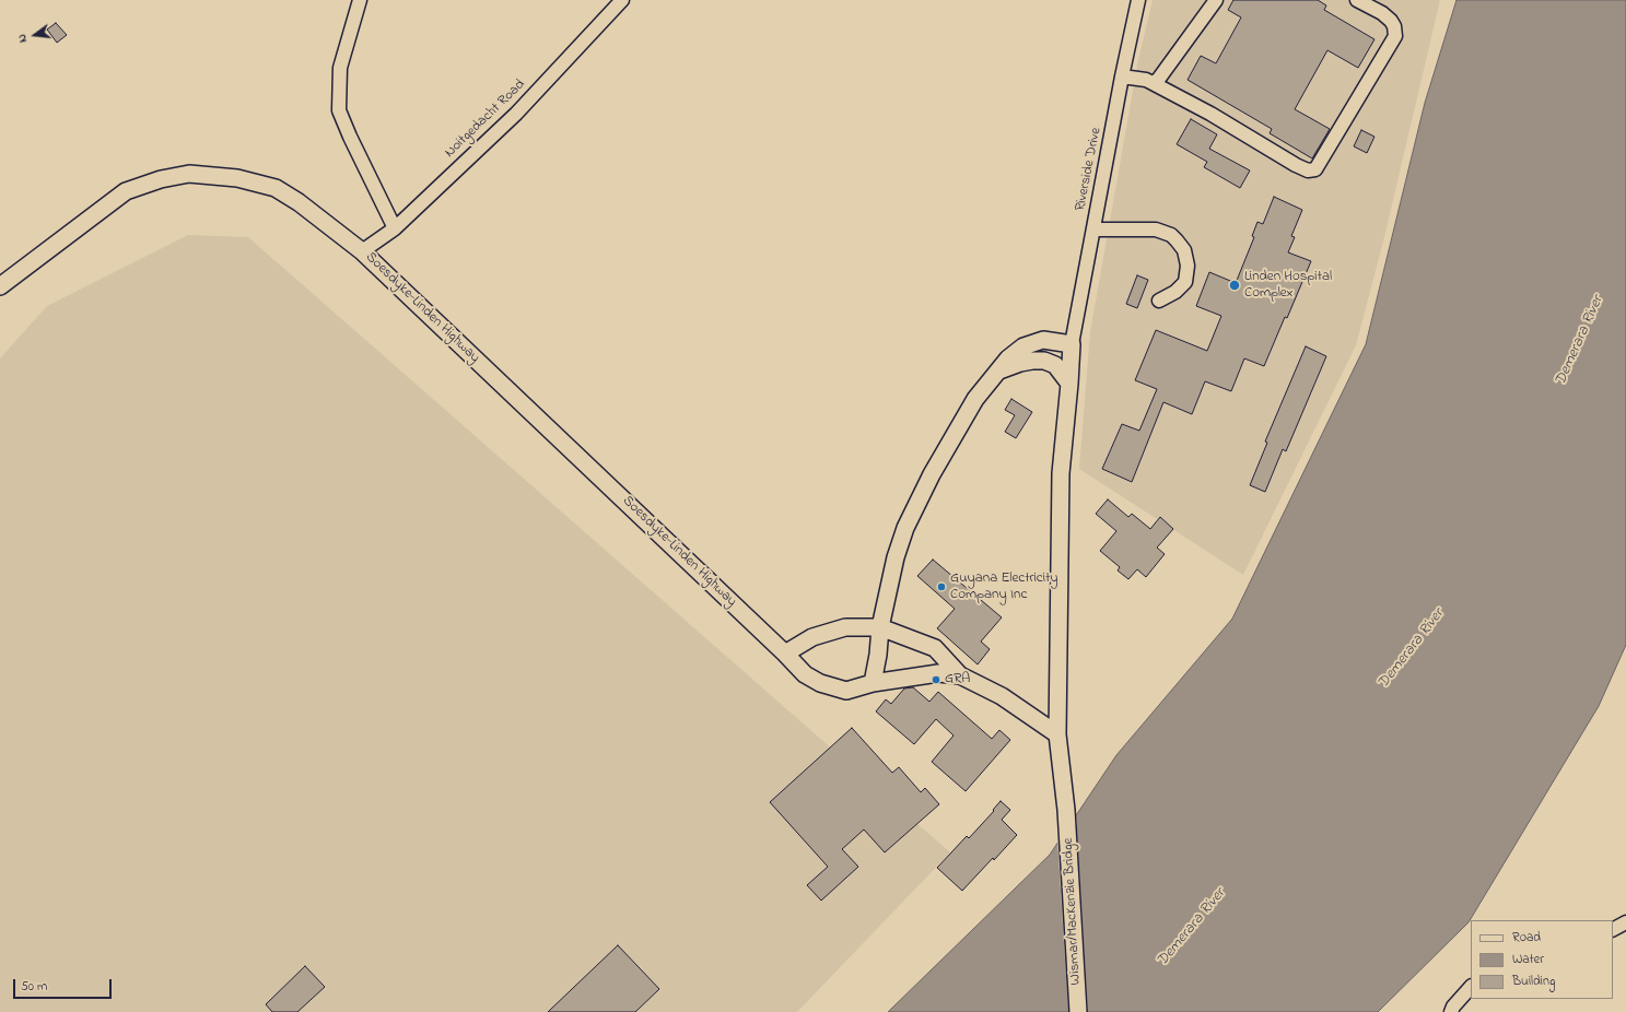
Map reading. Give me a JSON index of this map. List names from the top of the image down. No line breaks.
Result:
{"streets":{"main road":["Soesdyke-Linden Highway","Wismar/MacKenzie Bridge"],"street":["Noitgedacht Road","Riverside Drive"]},"crossings":[["Noitgedacht Road","Soesdyke-Linden Highway"],["Soesdyke-Linden Highway","Wismar/MacKenzie Bridge"]],"water":["Demerara River"],"places":["Linden Hospital Complex","Guyana Electricity Company Inc","GRA"],"legend":["Road","Water","Building"],"scale_bar":"50 m","north":"left"}
